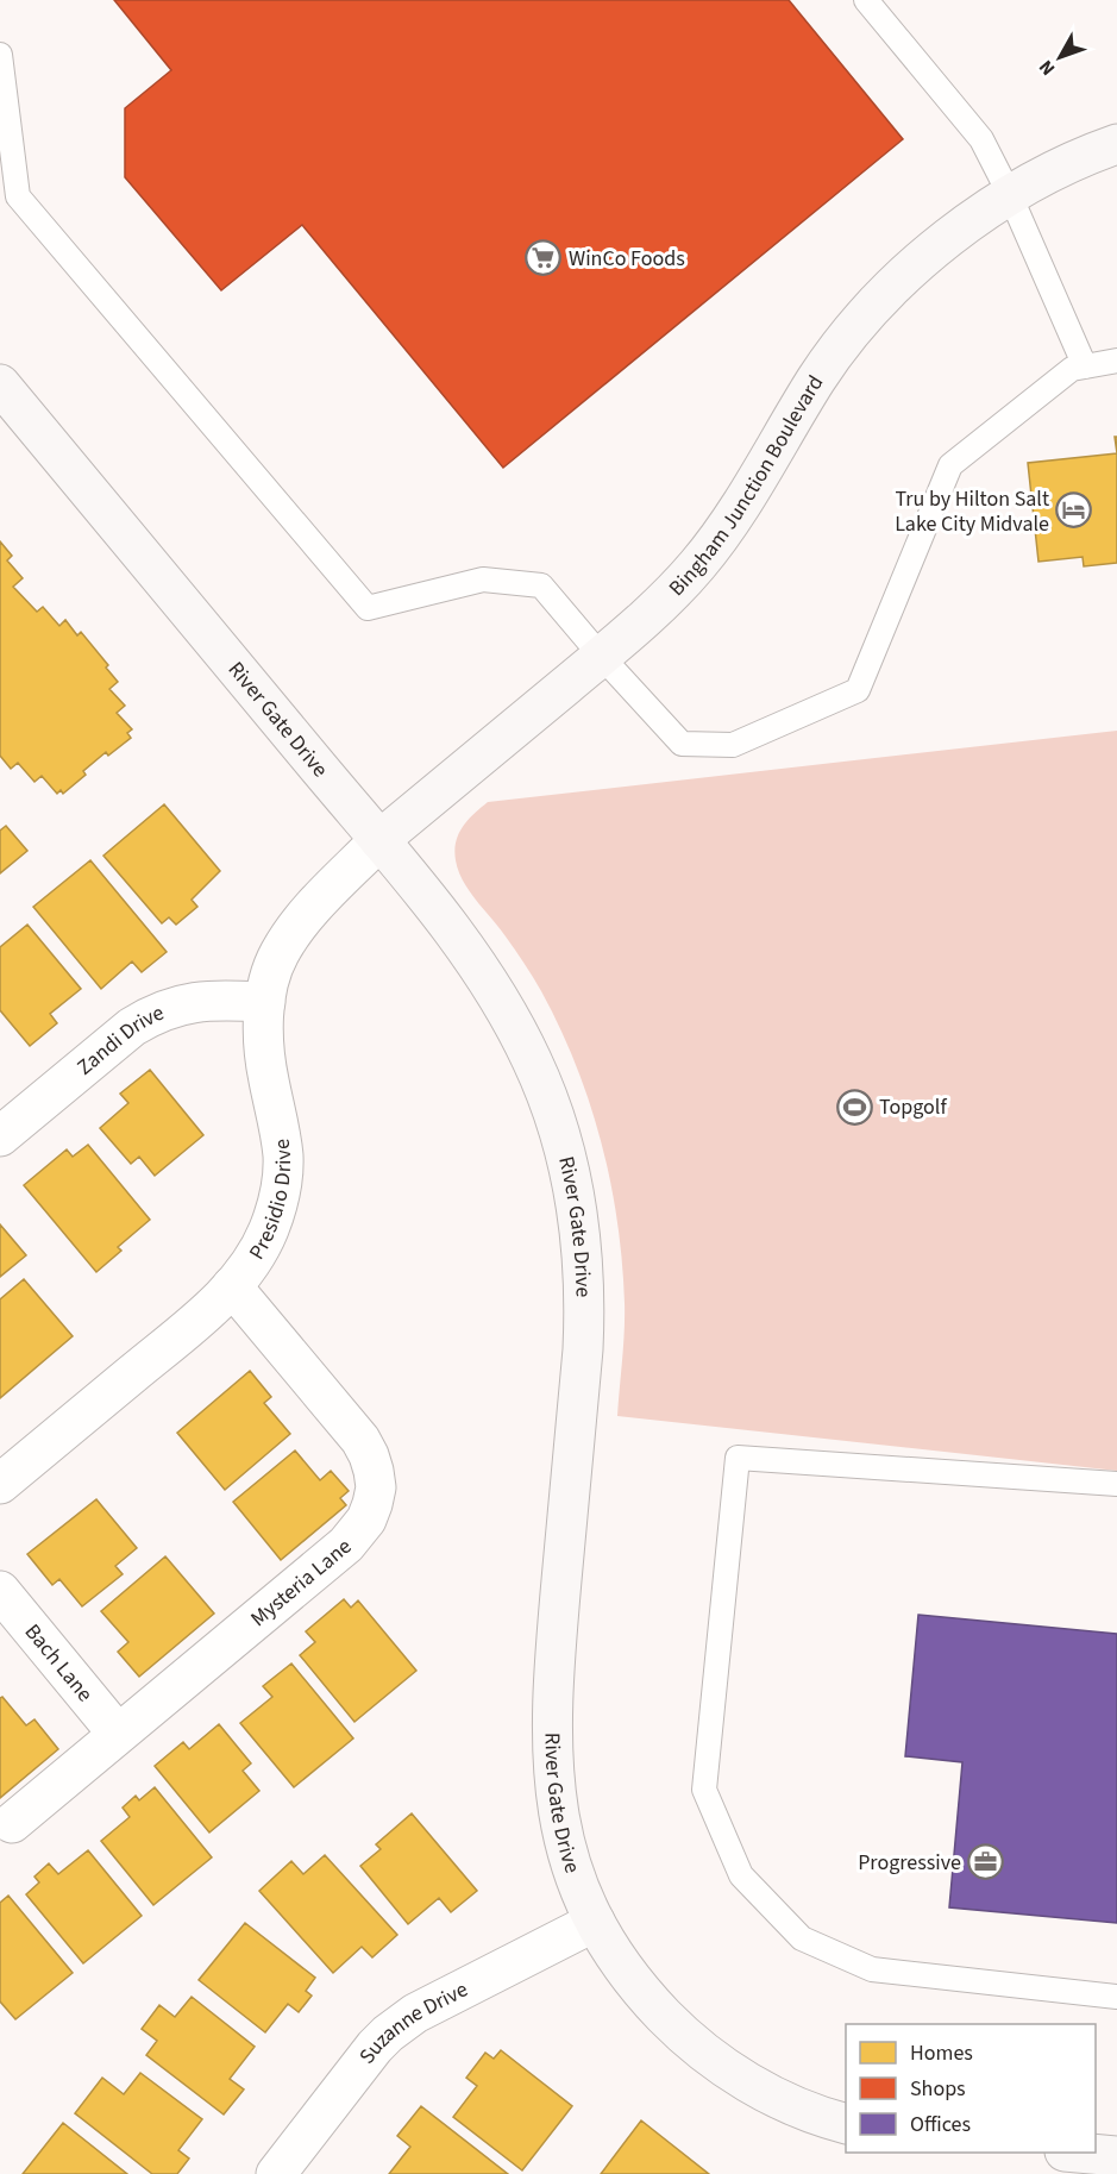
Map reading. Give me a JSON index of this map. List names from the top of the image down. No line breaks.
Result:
{"streets":{"street":["Bingham Junction Boulevard","River Gate Drive","Zandi Drive","Presidio Drive","Mysteria Lane","Bach Lane","Suzanne Drive"]},"crossings":[["Bingham Junction Boulevard","River Gate Drive"],["Bingham Junction Boulevard","Presidio Drive"],["River Gate Drive","Presidio Drive"],["River Gate Drive","Suzanne Drive"],["Zandi Drive","Presidio Drive"],["Presidio Drive","Mysteria Lane"],["Mysteria Lane","Bach Lane"]],"places":{"supermarket":["WinCo Foods"],"hotel":["Tru by Hilton Salt Lake City Midvale"],"sports":["Topgolf"],"office":["Progressive"]},"legend":["Homes","Shops","Offices"],"north":"bottom left"}
